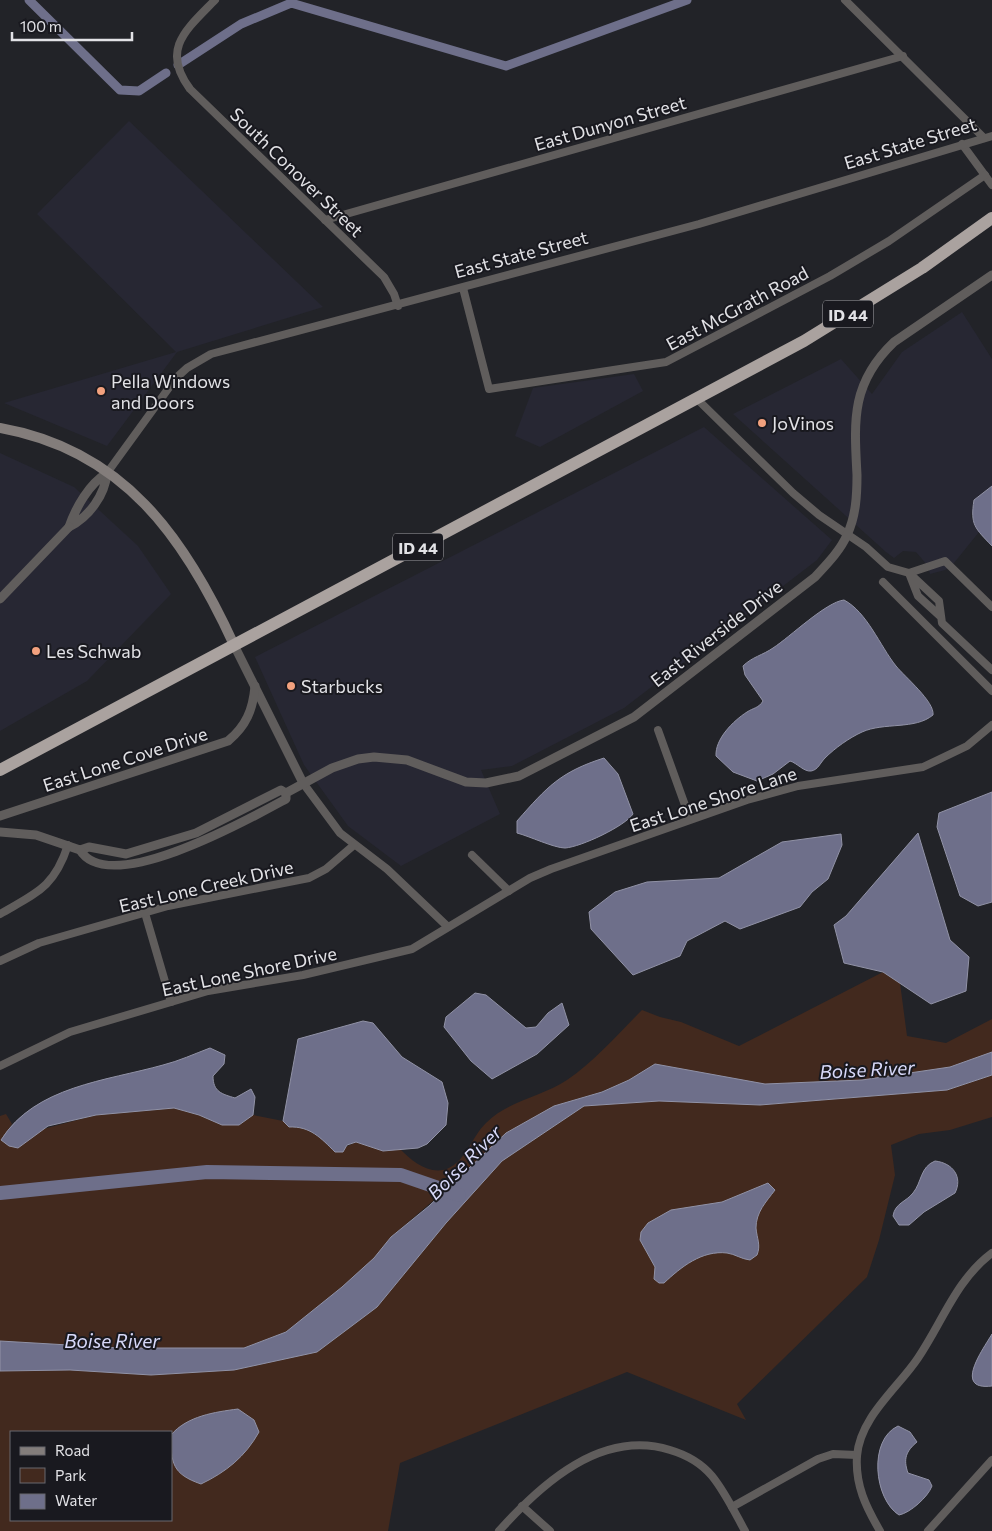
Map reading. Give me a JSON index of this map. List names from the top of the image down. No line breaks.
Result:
{"streets":{"highway":["ID 44"],"street":["East Dunyon Street","East State Street","South Conover Street","East McGrath Road","East Riverside Drive","East Lone Cove Drive","East Lone Shore Lane","East Lone Creek Drive","East Lone Shore Drive"]},"crossings":[["East Dunyon Street","South Conover Street"],["East State Street","South Conover Street"],["East State Street","East McGrath Road"],["East Lone Shore Lane","East Lone Shore Drive"]],"water":["Boise River"],"places":["Pella Windows and Doors","JoVinos","Les Schwab","Starbucks"],"legend":["Road","Park","Water"],"scale_bar":"100 m"}
